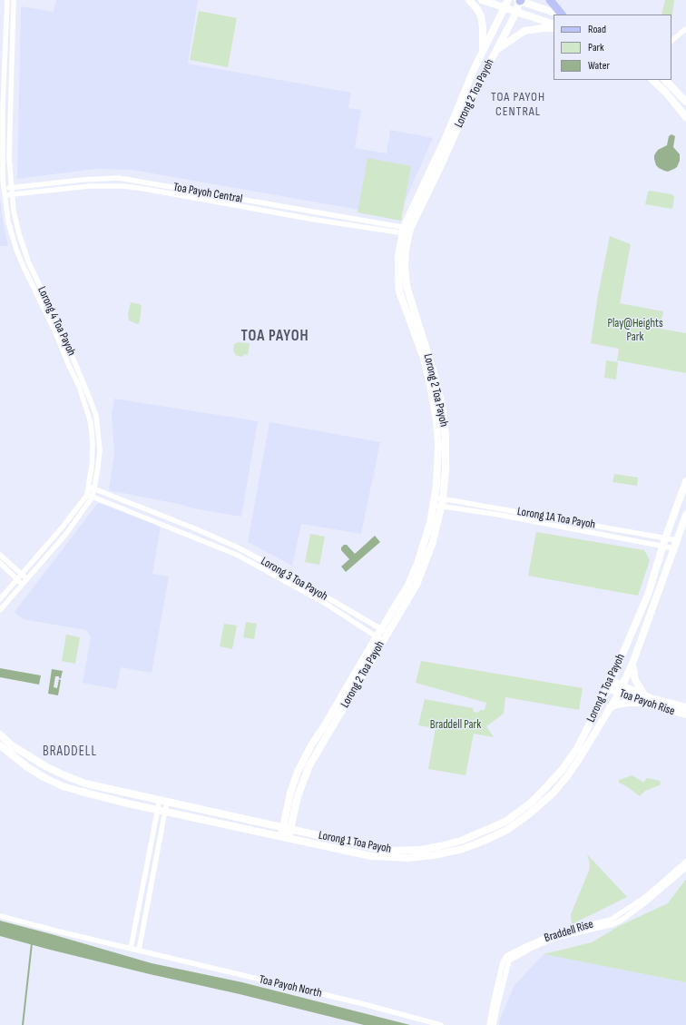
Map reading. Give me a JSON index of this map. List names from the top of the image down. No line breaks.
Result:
{"streets":{"main road":["Lorong 2 Toa Payoh","Lorong 1 Toa Payoh","Toa Payoh Rise"],"street":["Toa Payoh Central","Lorong 4 Toa Payoh","Lorong 1A Toa Payoh","Lorong 3 Toa Payoh","Braddell Rise","Toa Payoh North"]},"crossings":[["Lorong 2 Toa Payoh","Toa Payoh Central"],["Lorong 2 Toa Payoh","Lorong 1A Toa Payoh"],["Lorong 2 Toa Payoh","Lorong 3 Toa Payoh"],["Lorong 2 Toa Payoh","Lorong 1 Toa Payoh"],["Toa Payoh Central","Lorong 4 Toa Payoh"],["Lorong 4 Toa Payoh","Lorong 3 Toa Payoh"],["Lorong 1A Toa Payoh","Lorong 1 Toa Payoh"],["Lorong 1 Toa Payoh","Toa Payoh Rise"]],"districts":["TOA PAYOH CENTRAL","TOA PAYOH","BRADDELL"],"parks":["Play@Heights Park","Braddell Park"],"legend":["Road","Park","Water"]}
